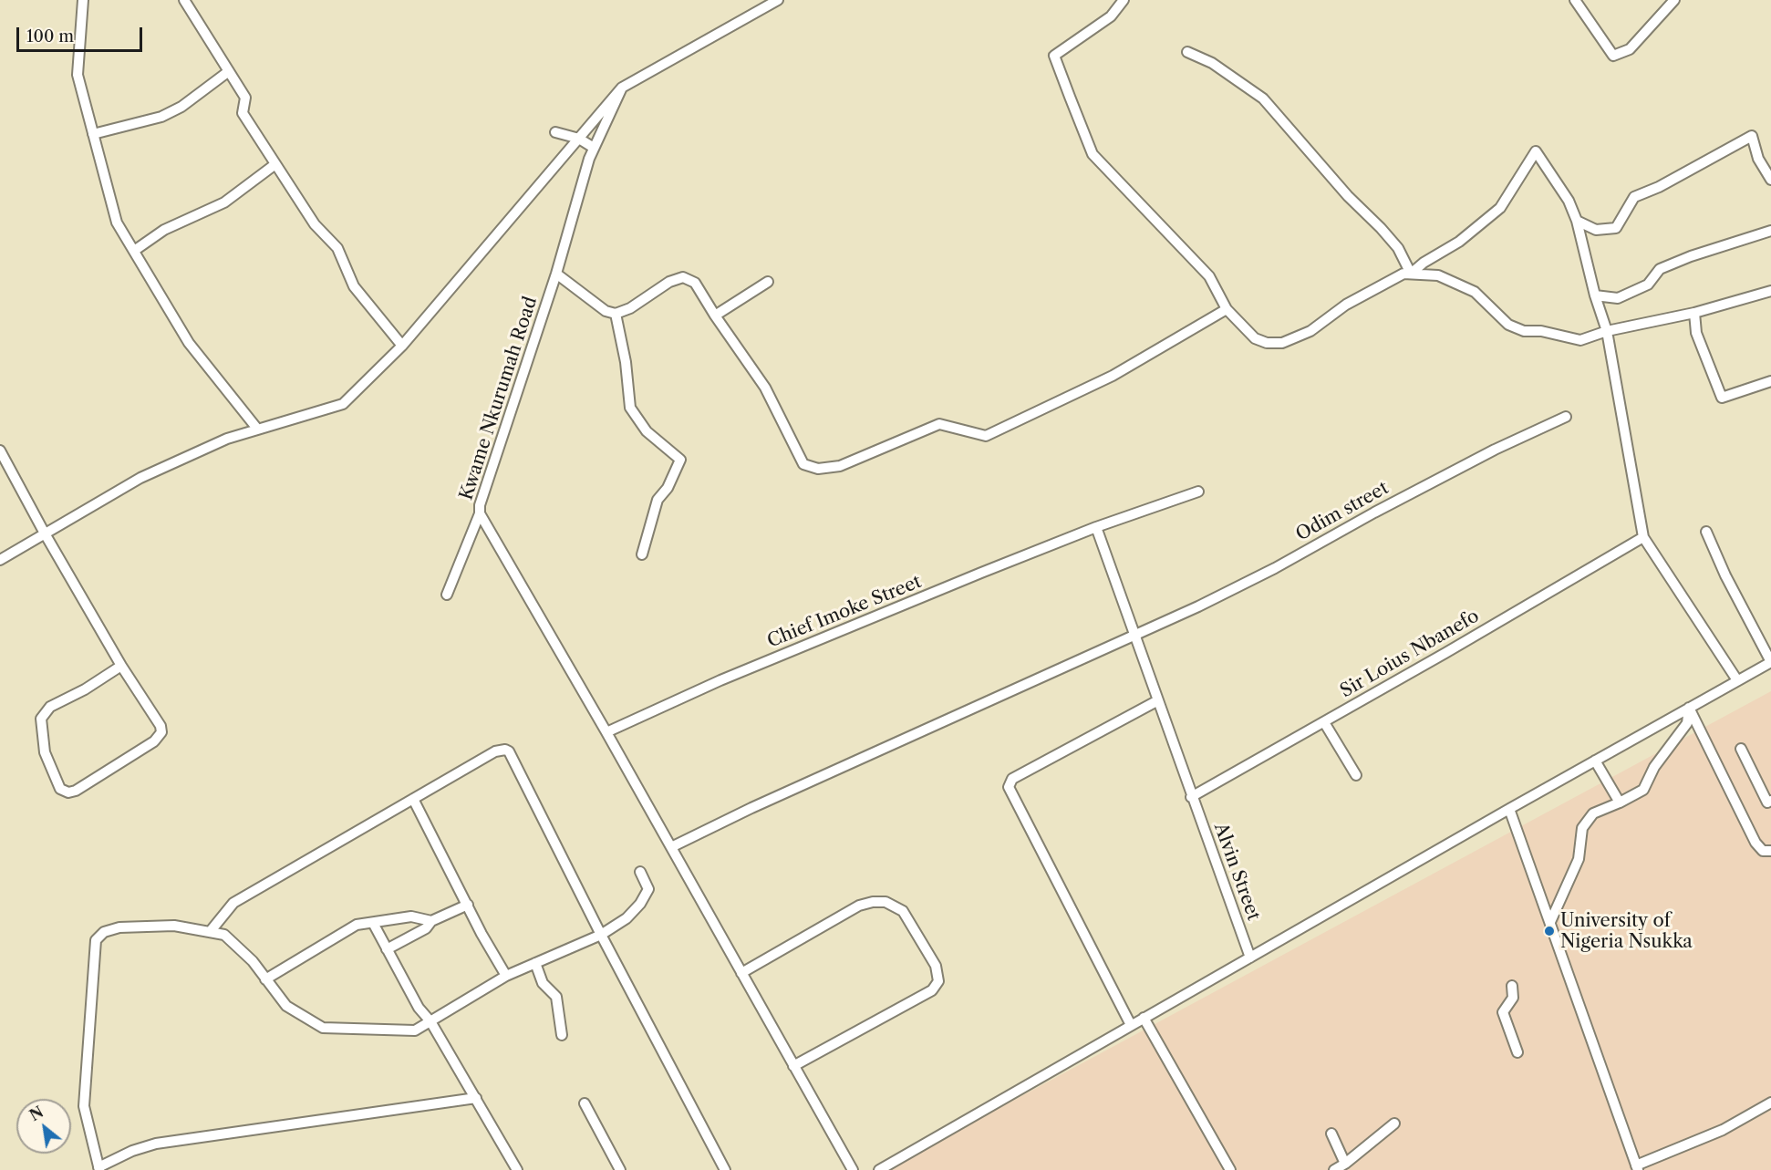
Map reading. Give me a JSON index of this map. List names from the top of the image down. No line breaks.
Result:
{"streets":{"street":["Kwame Nkurumah Road","Odim street","Chief Imoke Street","Sir Loius Nbanefo","Alvin Street"]},"crossings":[["Kwame Nkurumah Road","Odim street"],["Kwame Nkurumah Road","Chief Imoke Street"],["Odim street","Alvin Street"],["Chief Imoke Street","Alvin Street"],["Sir Loius Nbanefo","Alvin Street"]],"places":["University of Nigeria Nsukka"],"scale_bar":"100 m","north":"top left"}
